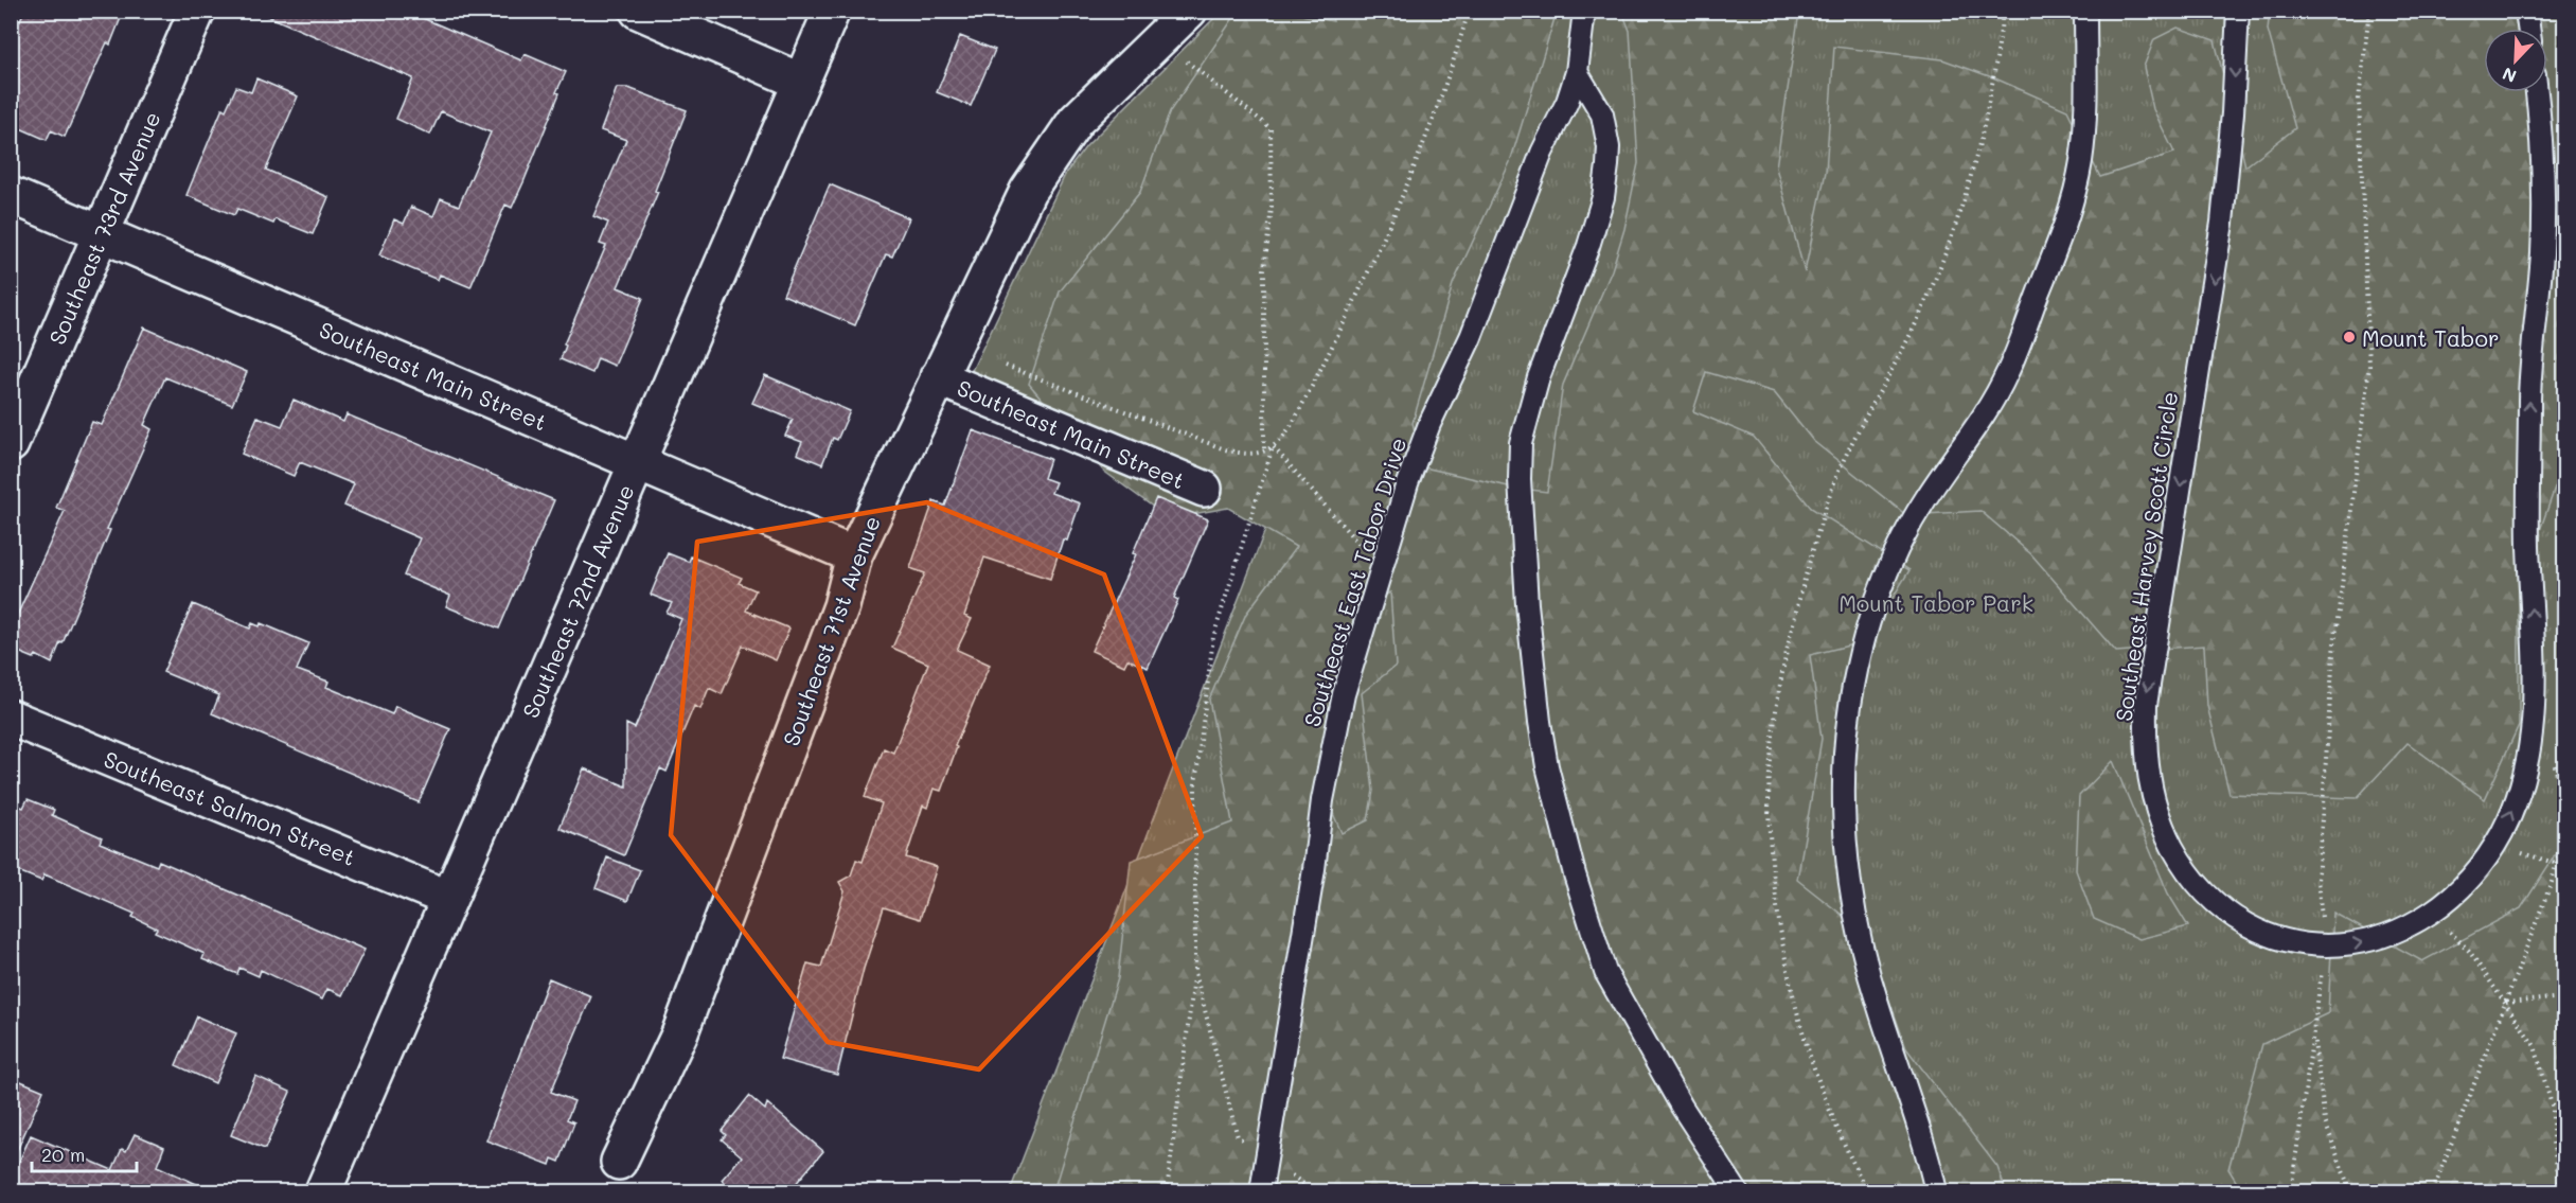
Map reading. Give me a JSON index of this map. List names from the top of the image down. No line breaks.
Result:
{"streets":{"street":["Southeast 73rd Avenue","Southeast Main Street","Southeast 72nd Avenue","Southeast 71st Avenue","Southeast Salmon Street"],"lane":["Southeast Harvey Scott Circle","Southeast East Tabor Drive"]},"crossings":[["Southeast 73rd Avenue","Southeast Main Street"],["Southeast Main Street","Southeast 72nd Avenue"],["Southeast Main Street","Southeast 71st Avenue"],["Southeast 72nd Avenue","Southeast Salmon Street"]],"parks":["Mount Tabor Park"],"places":["Mount Tabor"],"scale_bar":"20 m","north":"bottom left"}
